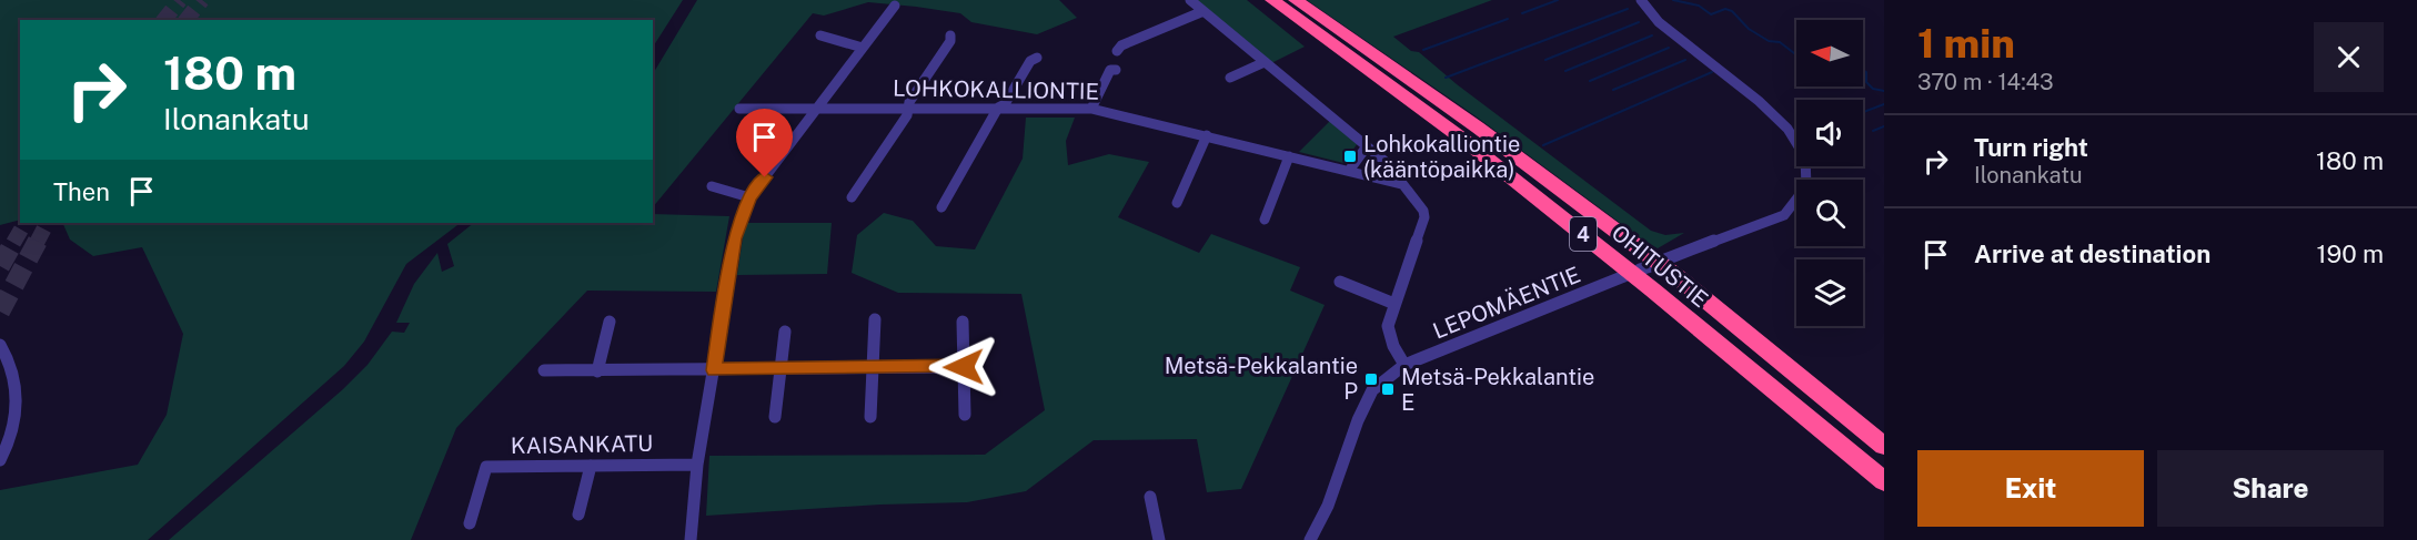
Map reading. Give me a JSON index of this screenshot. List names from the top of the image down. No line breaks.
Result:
{"streets":{"highway":["4","OHITUSTIE"],"street":["LOHKOKALLIONTIE","LEPOMÄENTIE","KAISANKATU"]},"places":{"transit":["Lohkokalliontie (kääntöpaikka)","Metsä-Pekkalantie P","Metsä-Pekkalantie E"]},"north":"left","page":{"heading":["1 min","370 m · 14:43"],"turn":["180 m","Ilonankatu"],"list":[{"name":"Turn right","note":"Ilonankatu","value":"180 m"},{"name":"Arrive at destination","value":"190 m"}],"then":"Then","buttons":["Exit","Share"]}}
